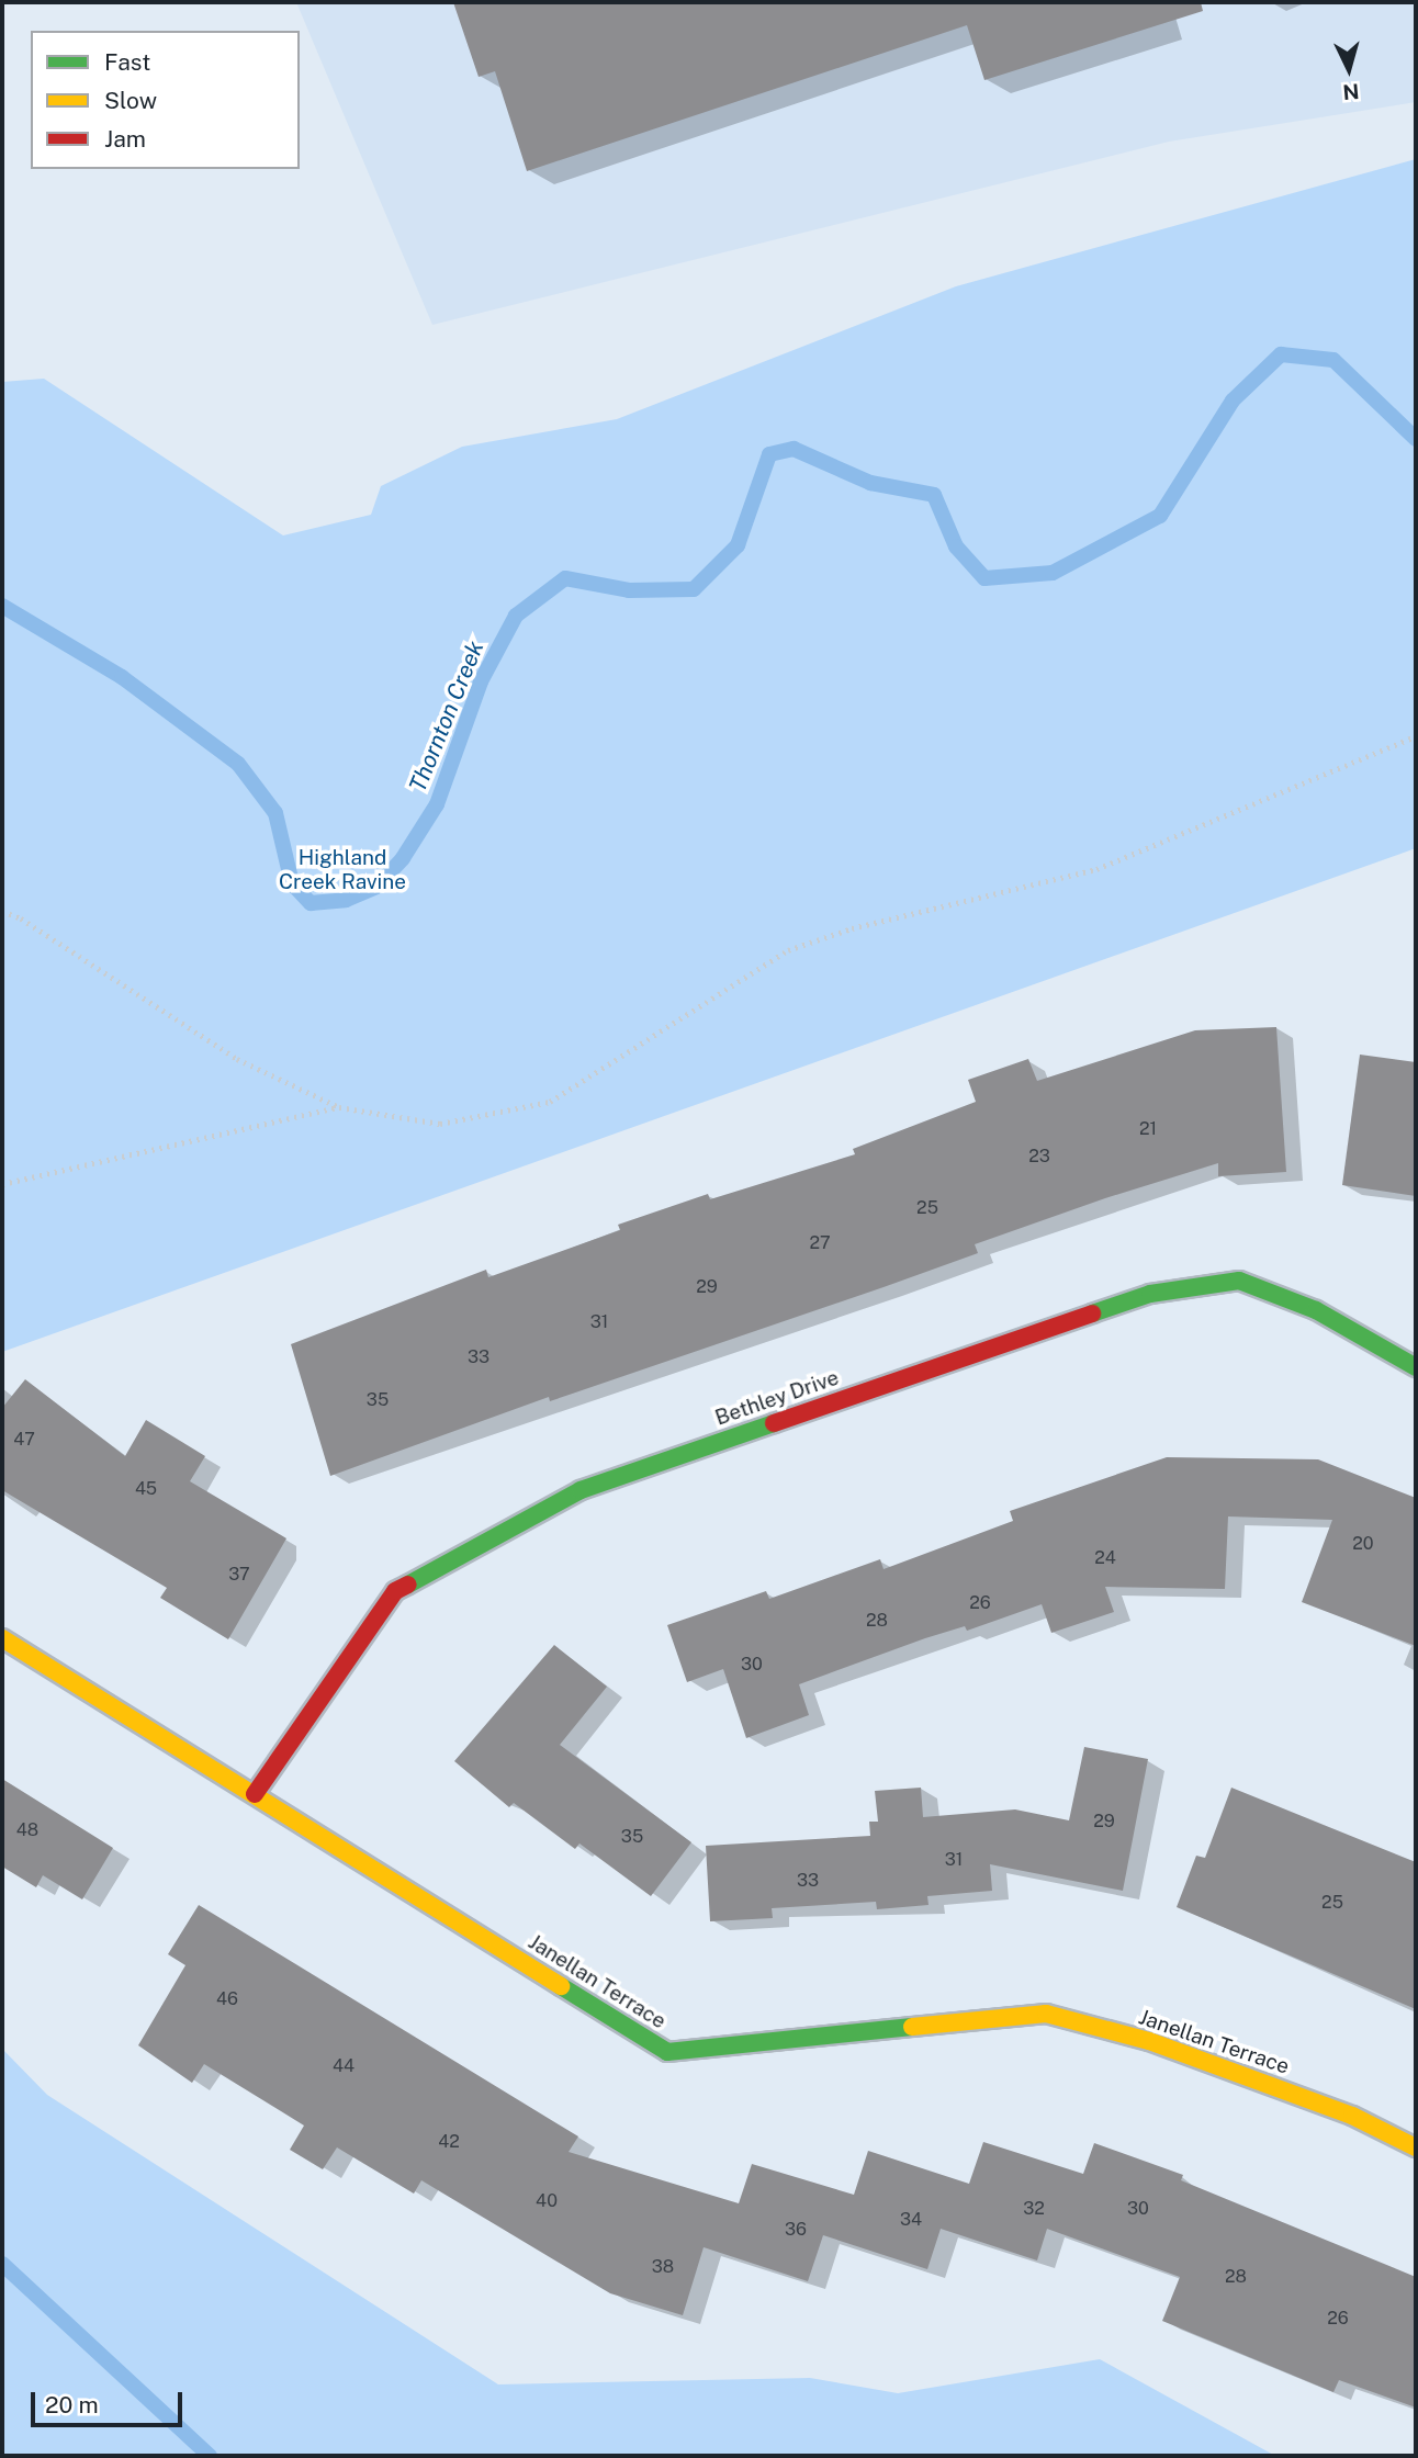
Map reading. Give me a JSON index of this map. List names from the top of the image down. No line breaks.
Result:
{"streets":{"street":["Bethley Drive","Janellan Terrace"]},"crossings":[["Bethley Drive","Janellan Terrace"]],"water":["Thornton Creek"],"parks":["Highland Creek Ravine"],"house_numbers":["21","23","25","27","29","31","33","35","47","45","20","24","37","26","28","30","29","48","35","31","33","25","46","44","42","40","32","30","34","36","38","28","26"],"legend":["Fast","Slow","Jam"],"scale_bar":"20 m","north":"bottom"}
